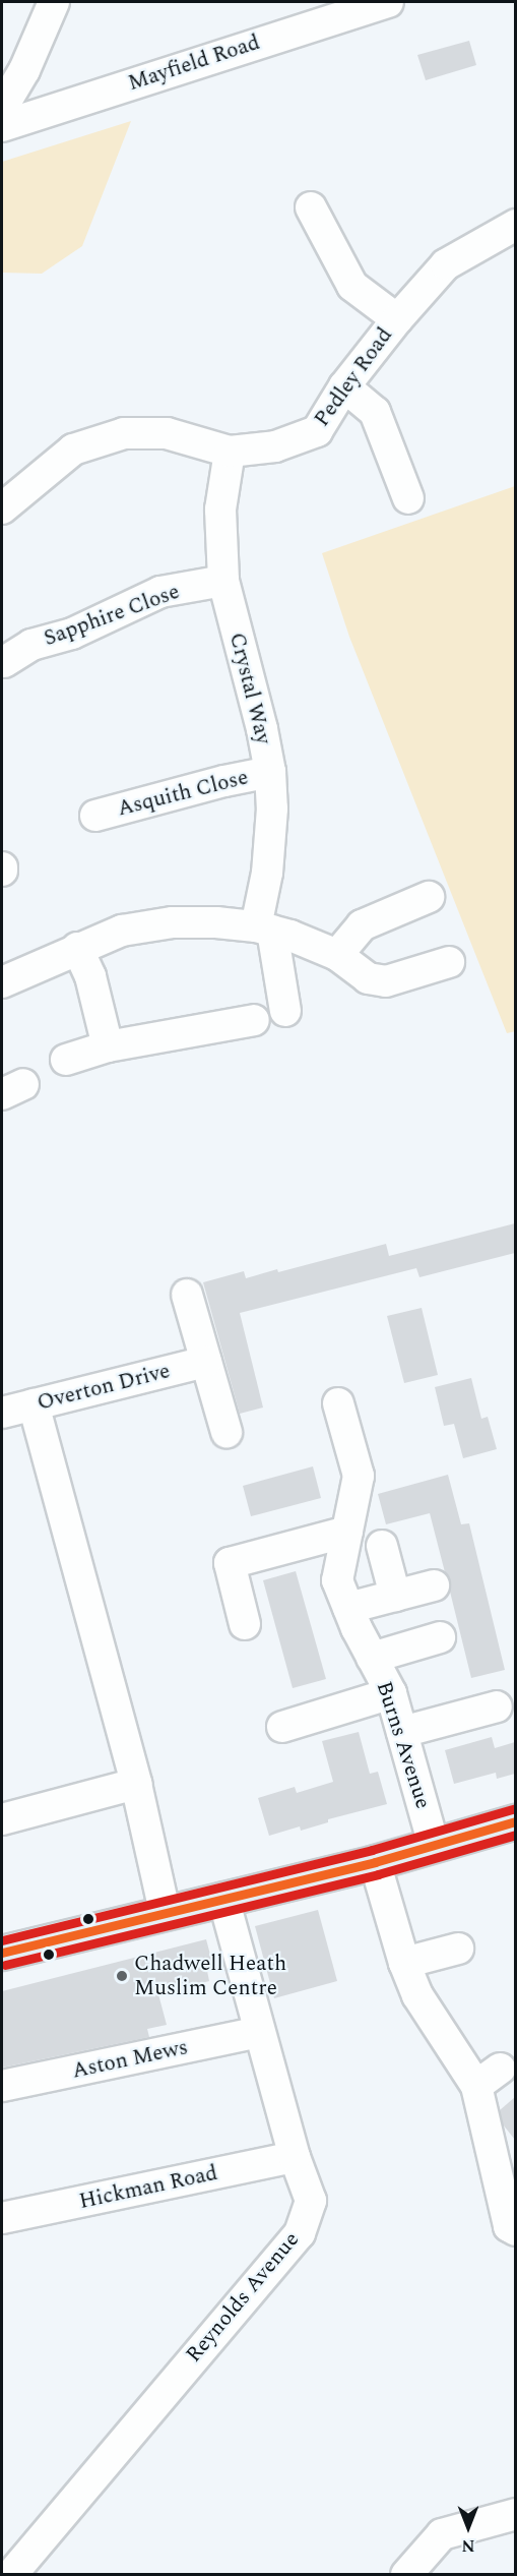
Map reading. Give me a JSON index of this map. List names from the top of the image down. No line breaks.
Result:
{"streets":{"street":["Mayfield Road","Pedley Road","Sapphire Close","Crystal Way","Asquith Close","Overton Drive","Burns Avenue","Aston Mews","Hickman Road","Reynolds Avenue"]},"crossings":[["Pedley Road","Crystal Way"],["Sapphire Close","Crystal Way"],["Crystal Way","Asquith Close"],["Aston Mews","Reynolds Avenue"],["Hickman Road","Reynolds Avenue"]],"places":["Chadwell Heath Muslim Centre"],"north":"bottom"}
